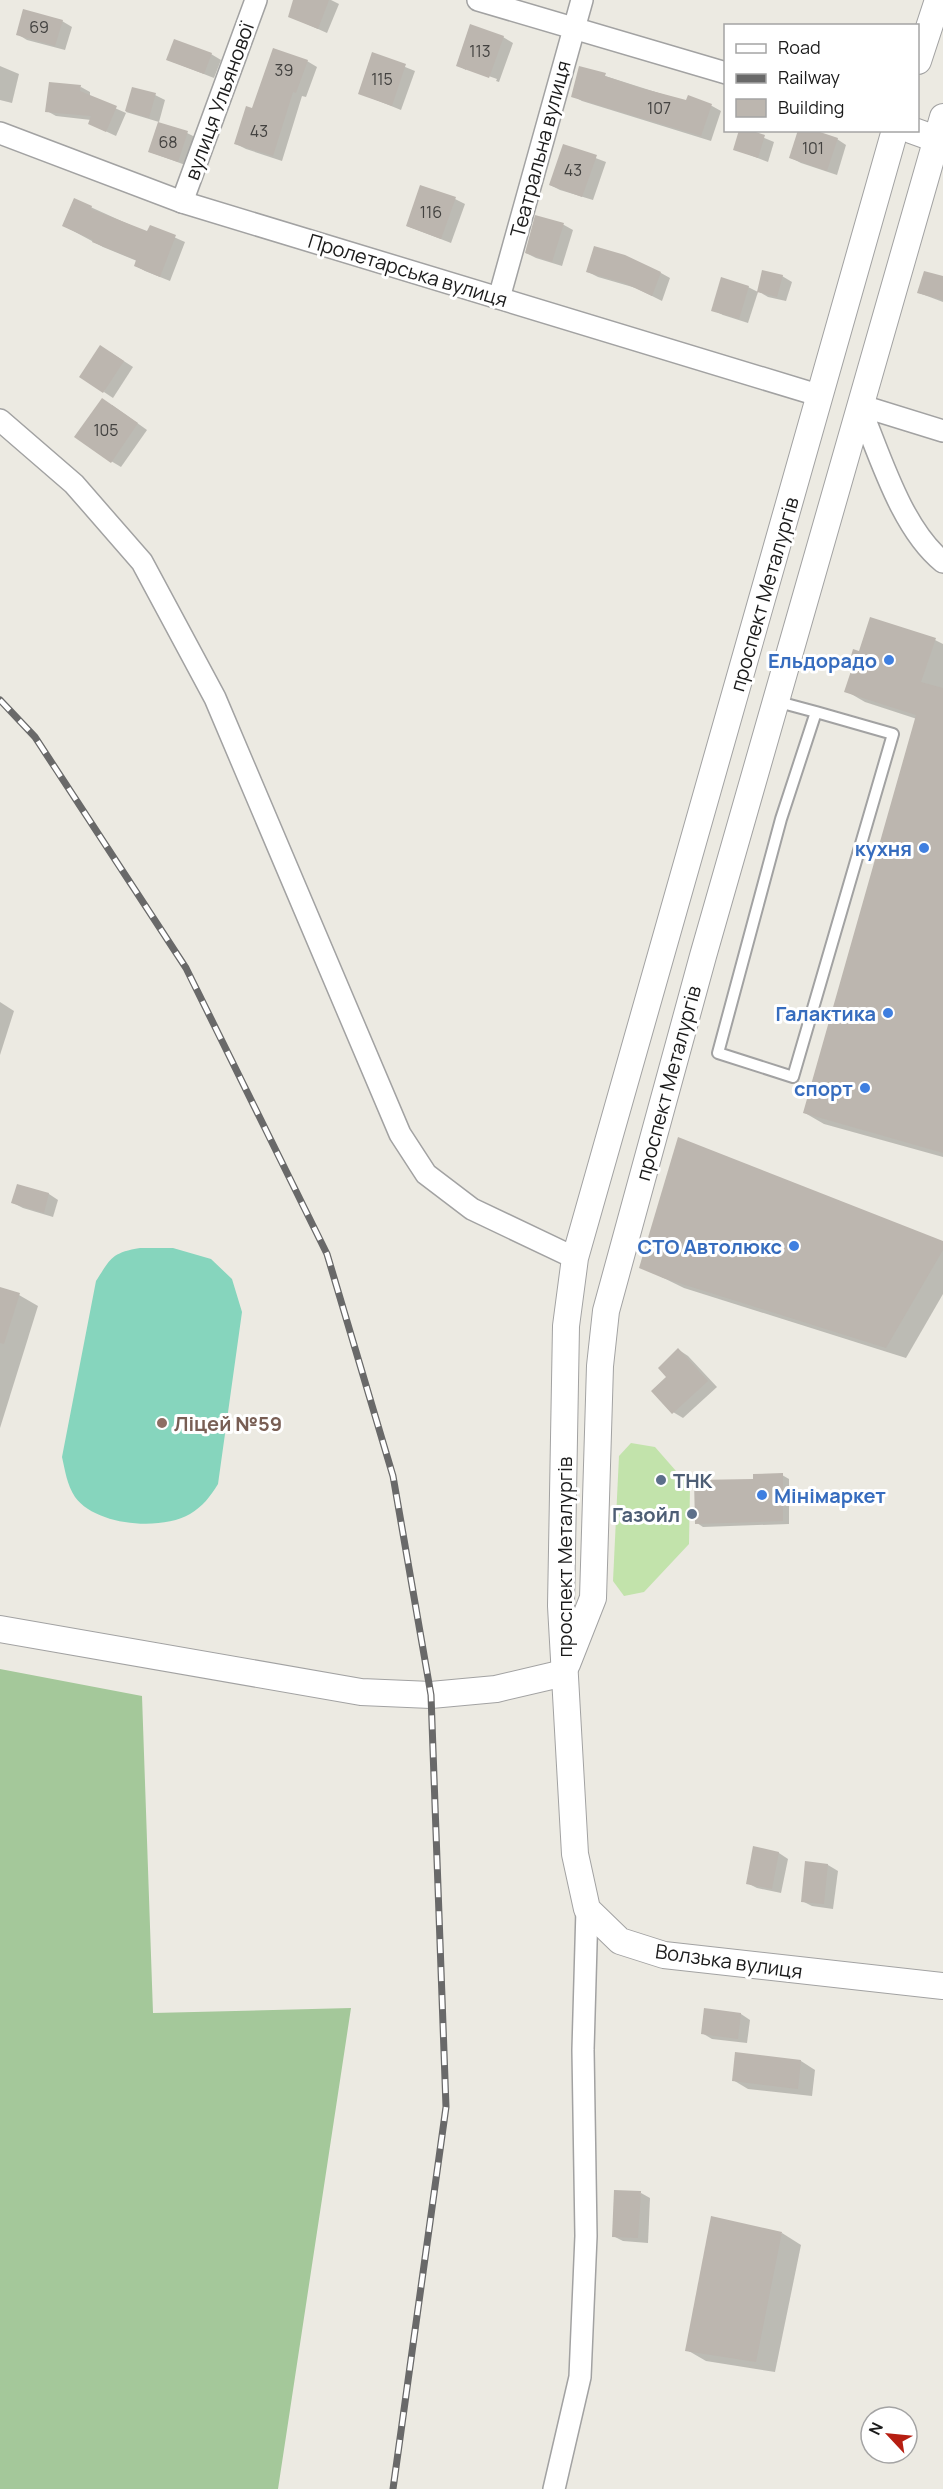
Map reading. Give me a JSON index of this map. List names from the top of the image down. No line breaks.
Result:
{"streets":{"street":["вулиця Ульянової","Театральна вулиця","Пролетарська вулиця","проспект Металургів","Волзька вулиця"]},"crossings":[["вулиця Ульянової","Пролетарська вулиця"],["Театральна вулиця","Пролетарська вулиця"],["Пролетарська вулиця","проспект Металургів"]],"places":["Ельдорадо","кухня","Галактика","спорт","СТО Автолюкс","Ліцей №59","ТНК","Мінімаркет","Газойл"],"house_numbers":["69","113","39","115","107","43","68","101","43","116","105"],"legend":["Road","Railway","Building"],"north":"top left"}
